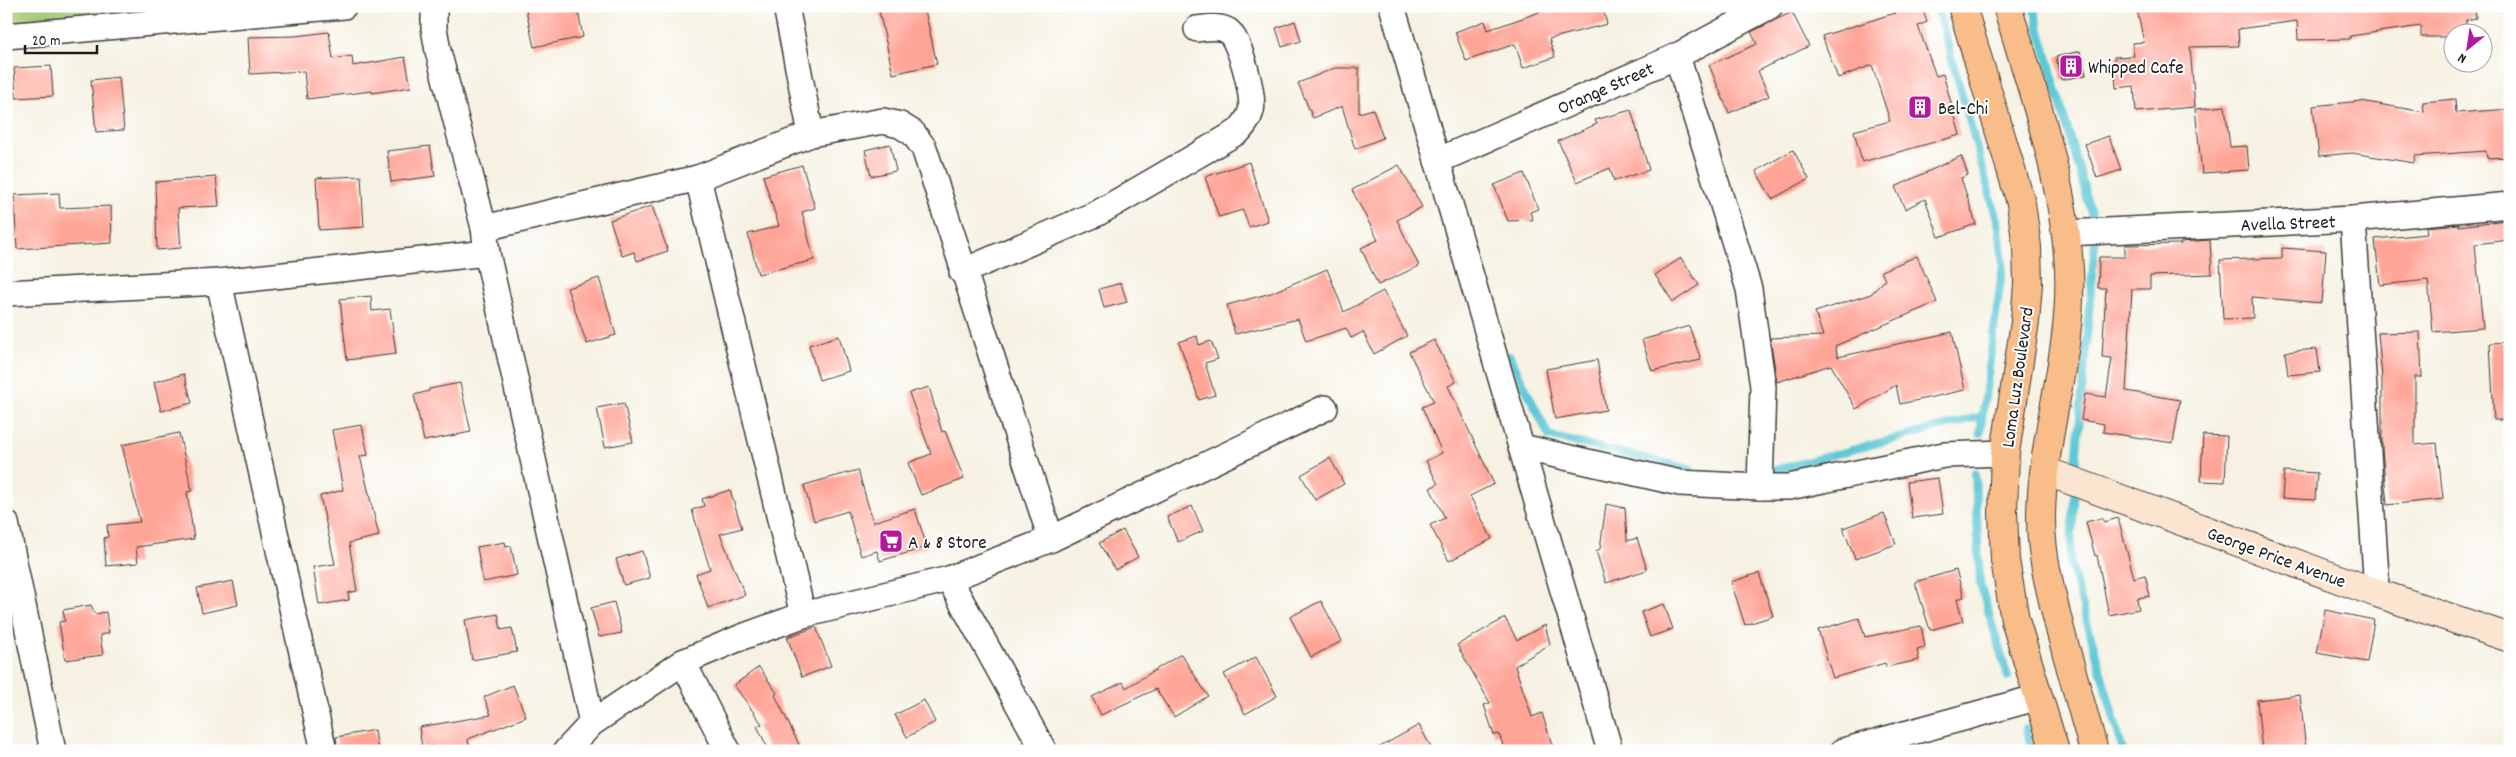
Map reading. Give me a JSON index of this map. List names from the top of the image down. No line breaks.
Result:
{"streets":{"highway":["Loma Luz Boulevard"],"street":["Orange Street","Avella Street","George Price Avenue"]},"places":{"building":["Whipped Cafe","Bel-Chi"],"supermarket":["A & 8 Store"]},"scale_bar":"20 m","north":"bottom left"}
